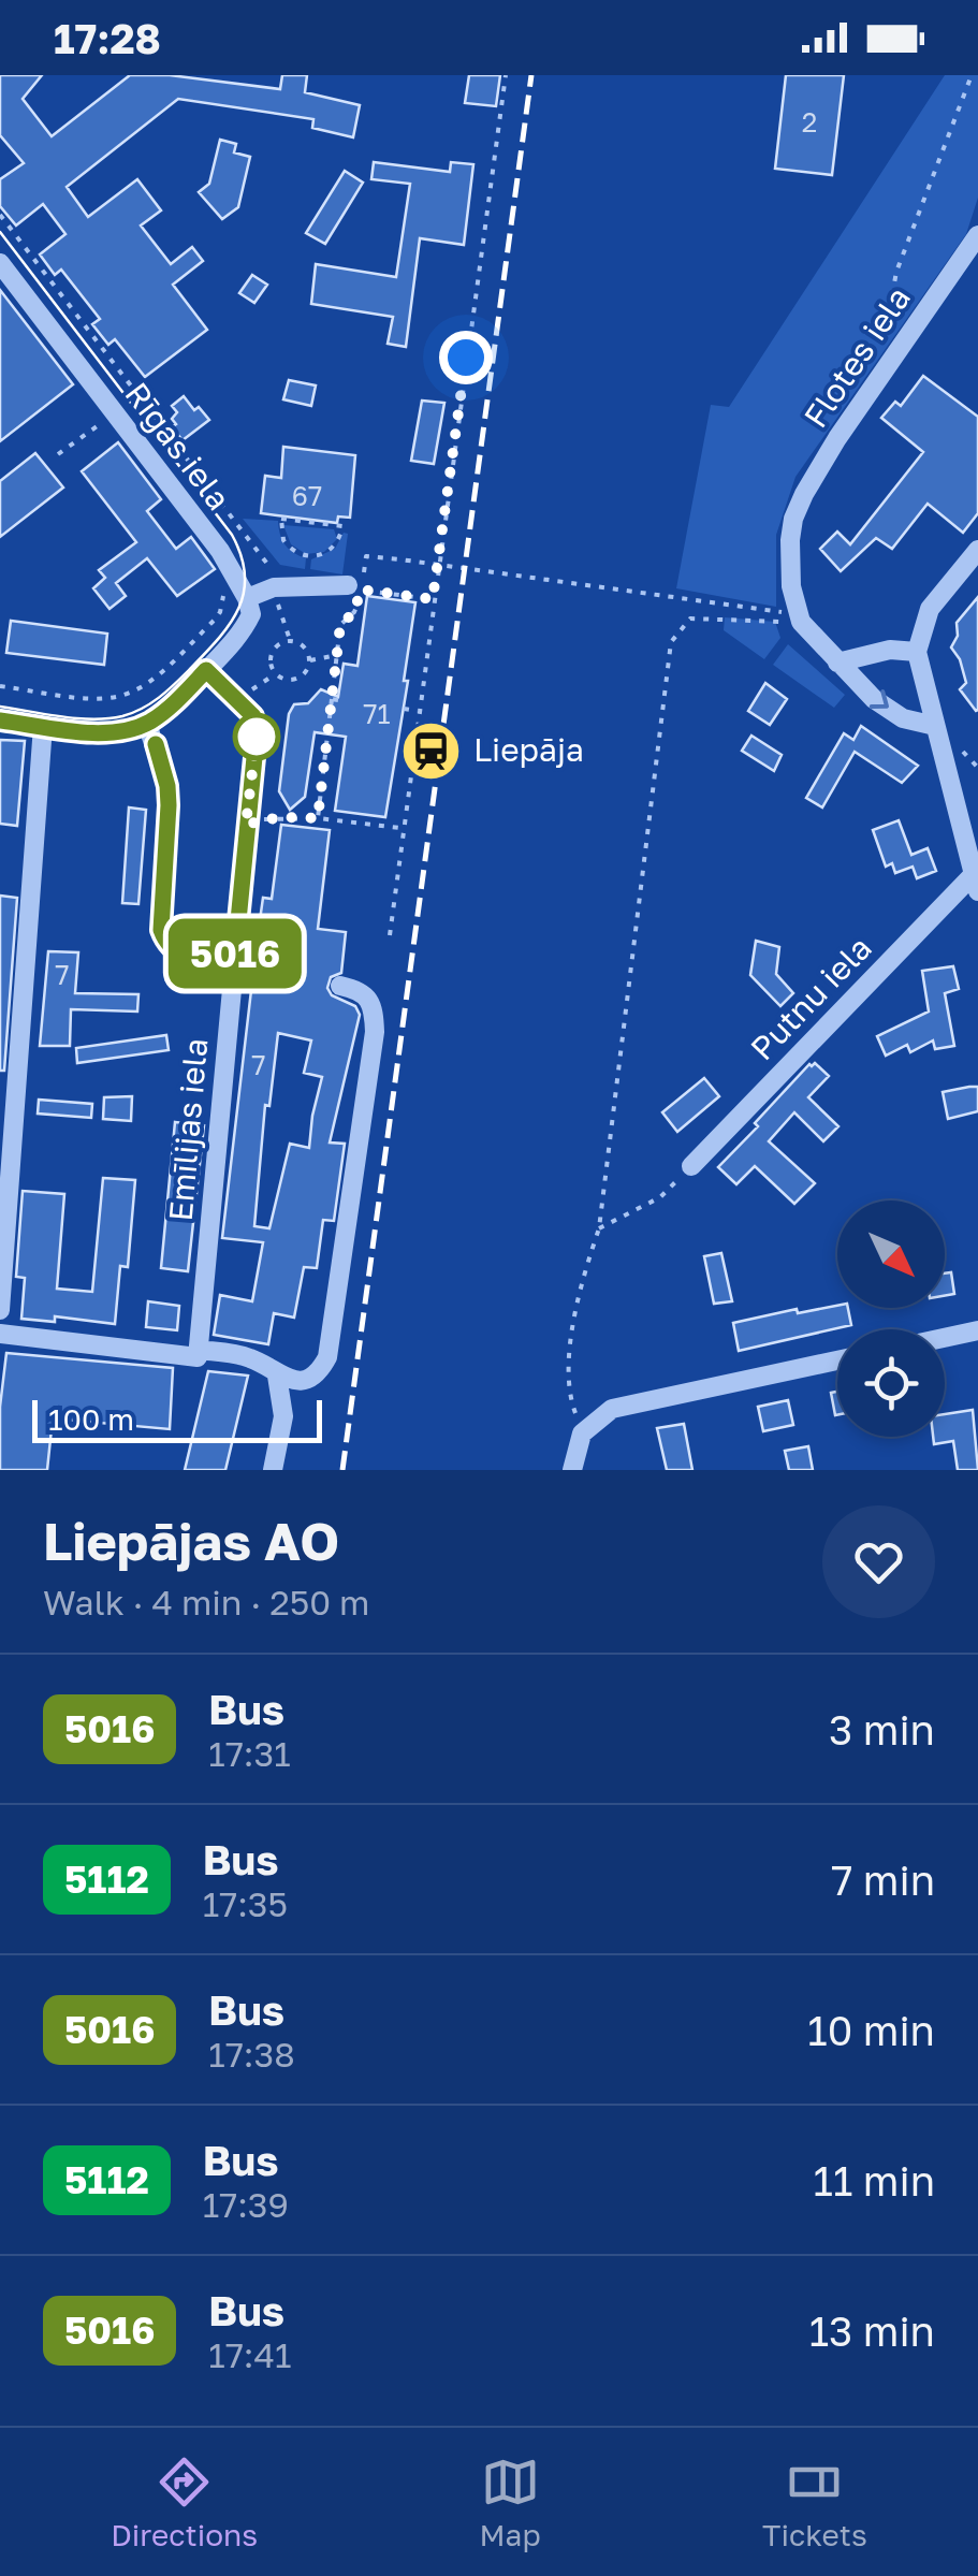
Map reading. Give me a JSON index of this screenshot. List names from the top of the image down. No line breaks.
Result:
{"streets":{"street":["Flotes iela","Rīgas iela","Putnu iela","Emīlijas iela"]},"places":{"station":["Liepāja"]},"lines":["bus line 5016"],"house_numbers":["2","67","71","7","7"],"scale_bar":"100 m","north":"bottom right","page":{"status":"17:28","on_map":"5016","scale":"100 m","heading":["Liepājas AO","Walk · 4 min · 250 m"],"list":[{"mark":"5016","name":"Bus","note":"17:31","value":"3 min"},{"mark":"5112","name":"Bus","note":"17:35","value":"7 min"},{"mark":"5016","name":"Bus","note":"17:38","value":"10 min"},{"mark":"5112","name":"Bus","note":"17:39","value":"11 min"},{"mark":"5016","name":"Bus","note":"17:41","value":"13 min"}],"tabs":["Directions","Map","Tickets"]}}
